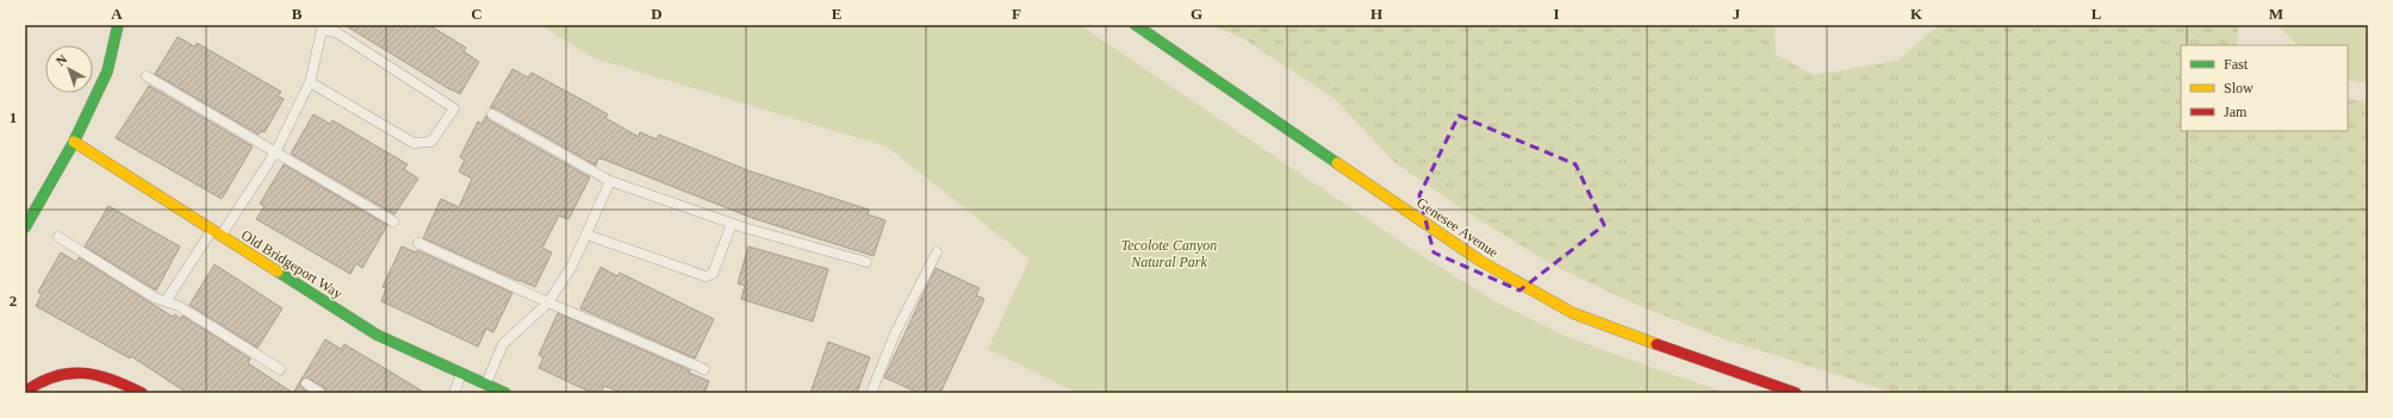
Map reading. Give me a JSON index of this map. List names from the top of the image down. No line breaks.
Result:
{"streets":{"street":["Genesee Avenue","Old Bridgeport Way"]},"parks":["Tecolote Canyon Natural Park"],"legend":["Fast","Slow","Jam"],"north":"top left","grid":{"columns":["A","B","C","D","E","F","G","H","I","J","K","L","M"],"rows":["1","2"]}}
